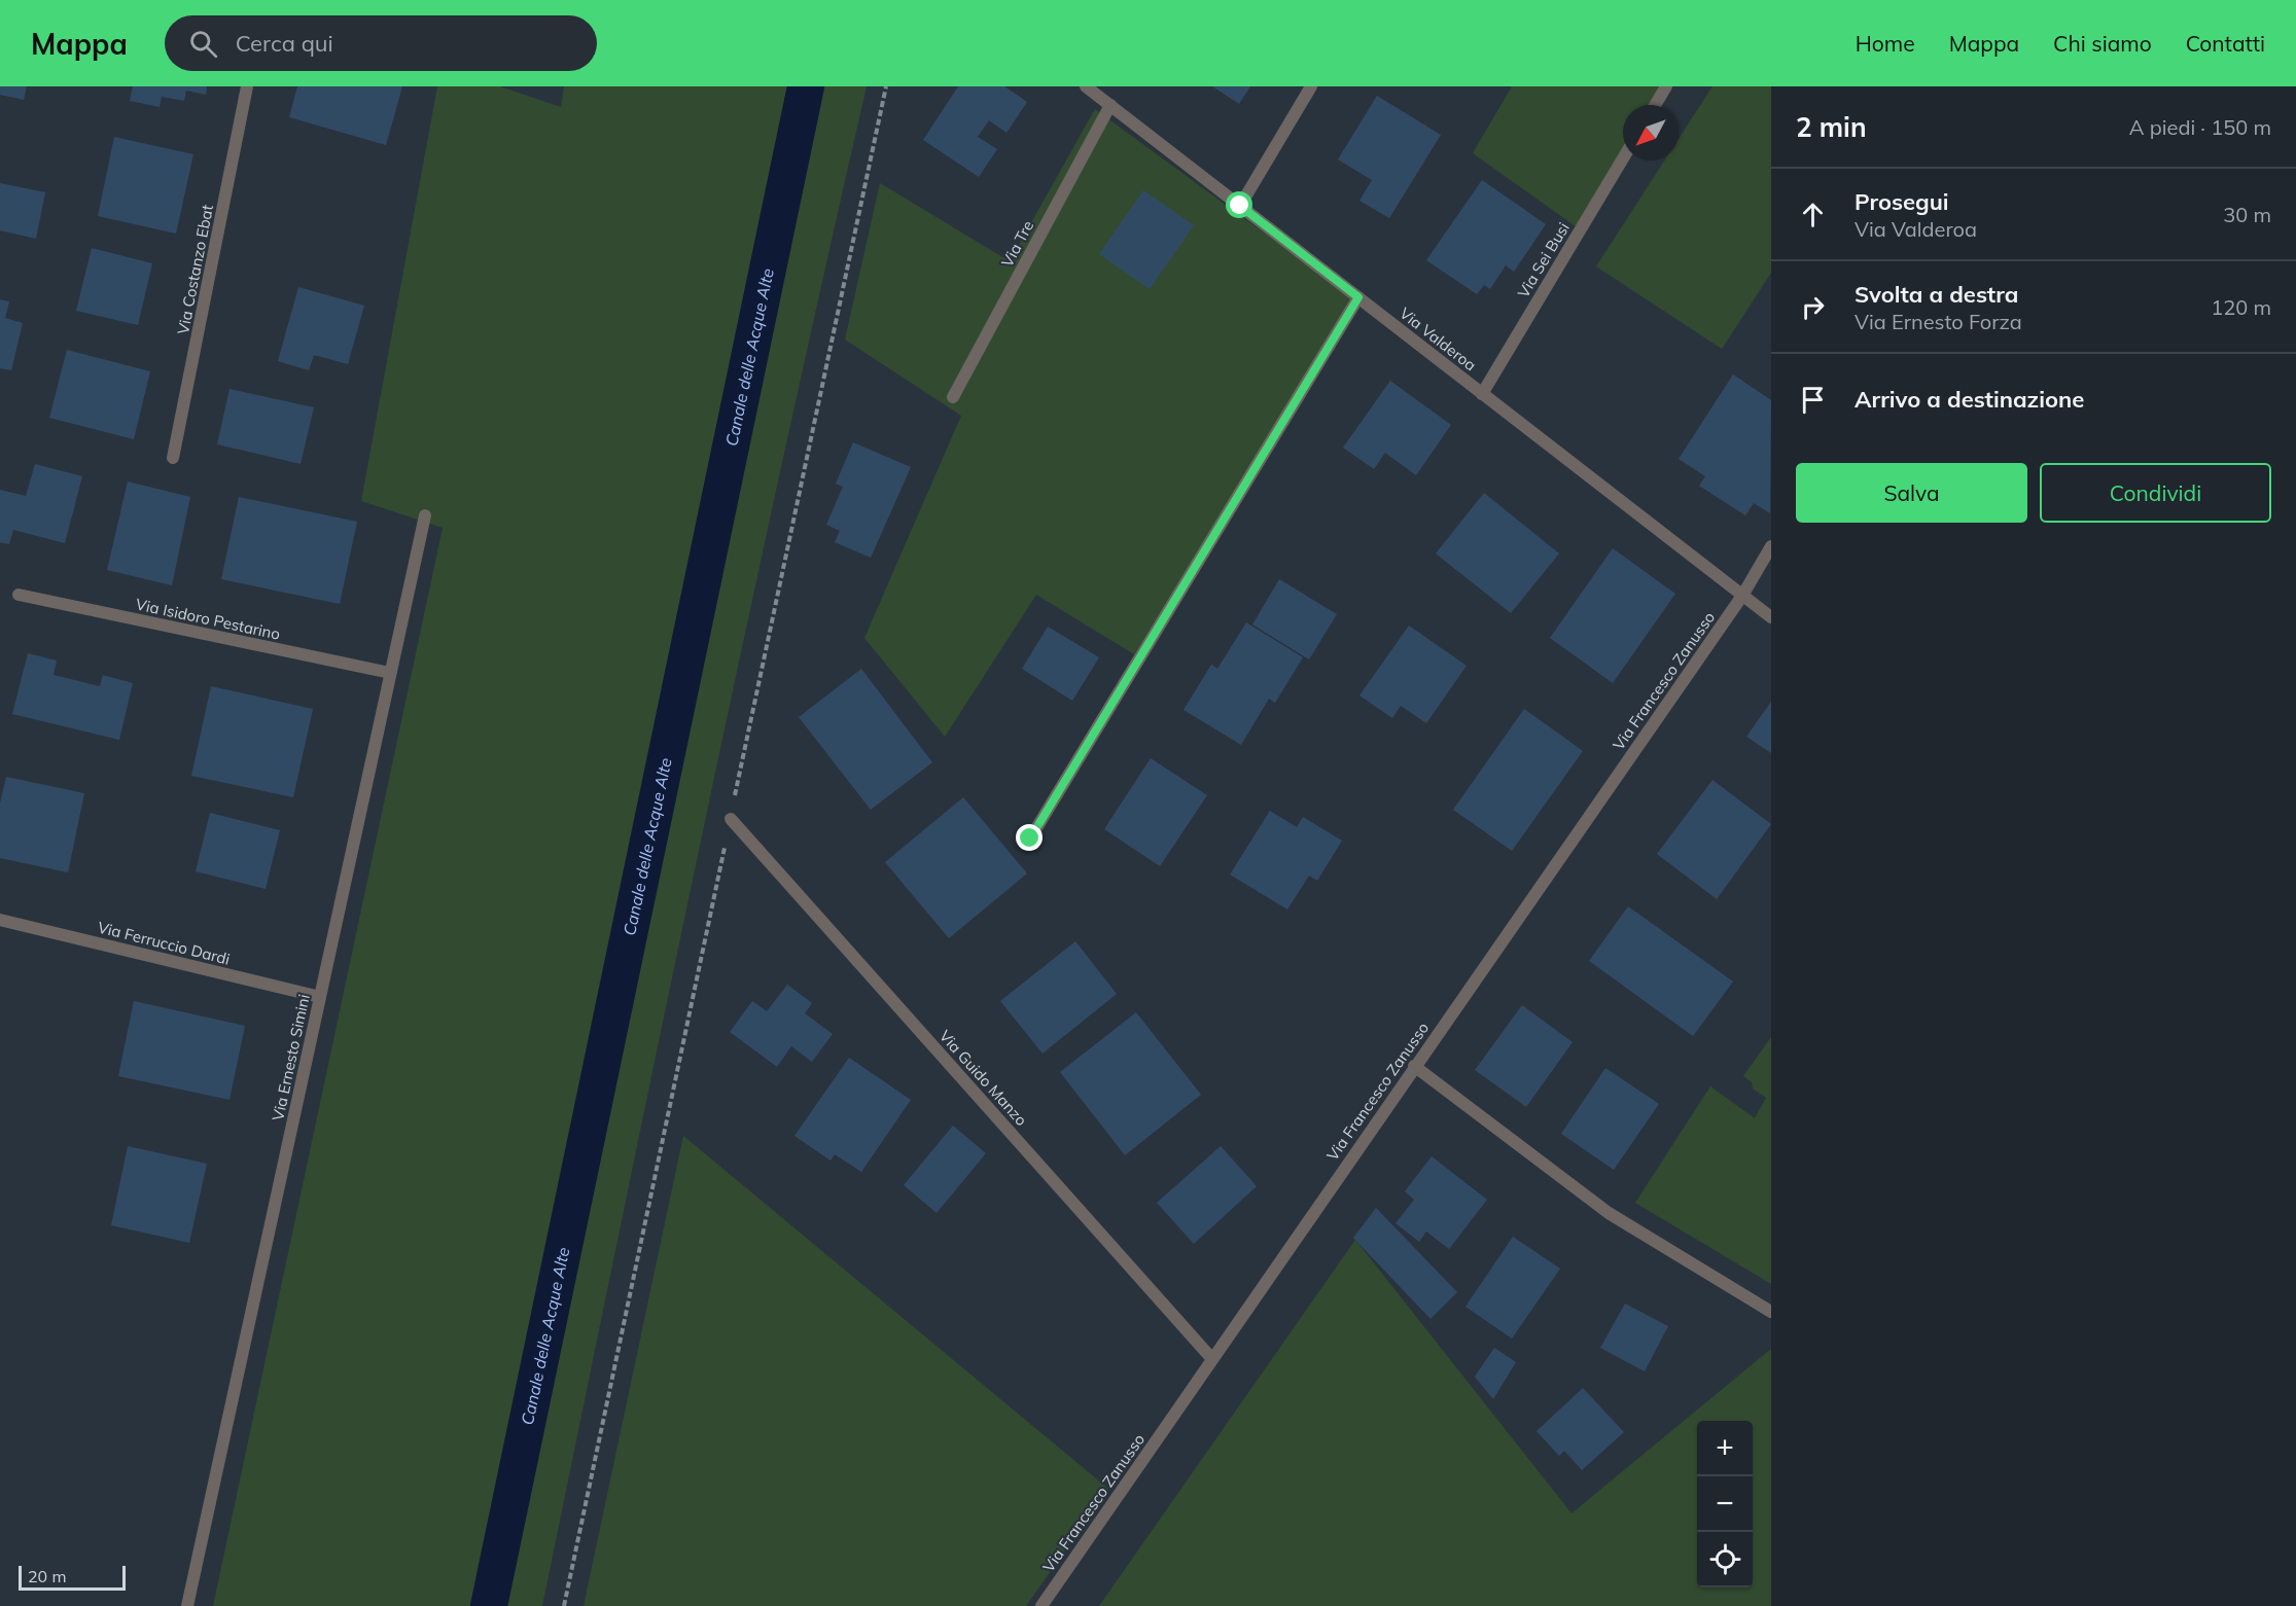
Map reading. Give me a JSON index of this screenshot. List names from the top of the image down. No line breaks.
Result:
{"streets":{"street":["Via Tre","Via Sei Busi","Via Costanzo Ebat","Via Valderoa","Via Isidoro Pestarino","Via Francesco Zanusso","Via Ferruccio Dardi","Via Ernesto Simini","Via Guido Manzo"]},"crossings":[["Via Tre","Via Valderoa"],["Via Sei Busi","Via Valderoa"],["Via Valderoa","Via Francesco Zanusso"],["Via Isidoro Pestarino","Via Ernesto Simini"],["Via Francesco Zanusso","Via Guido Manzo"],["Via Ferruccio Dardi","Via Ernesto Simini"]],"water":["Canale delle Acque Alte"],"scale_bar":"20 m","north":"bottom left","page":{"header":"Mappa","search":"Cerca qui","nav":["Home","Mappa","Chi siamo","Contatti"],"heading":["2 min","A piedi · 150 m"],"list":[["Prosegui","Via Valderoa","30 m"],["Svolta a destra","Via Ernesto Forza","120 m"],"Arrivo a destinazione"],"buttons":["Salva","Condividi"],"map_buttons":["+","−"],"scale":"20 m"}}
